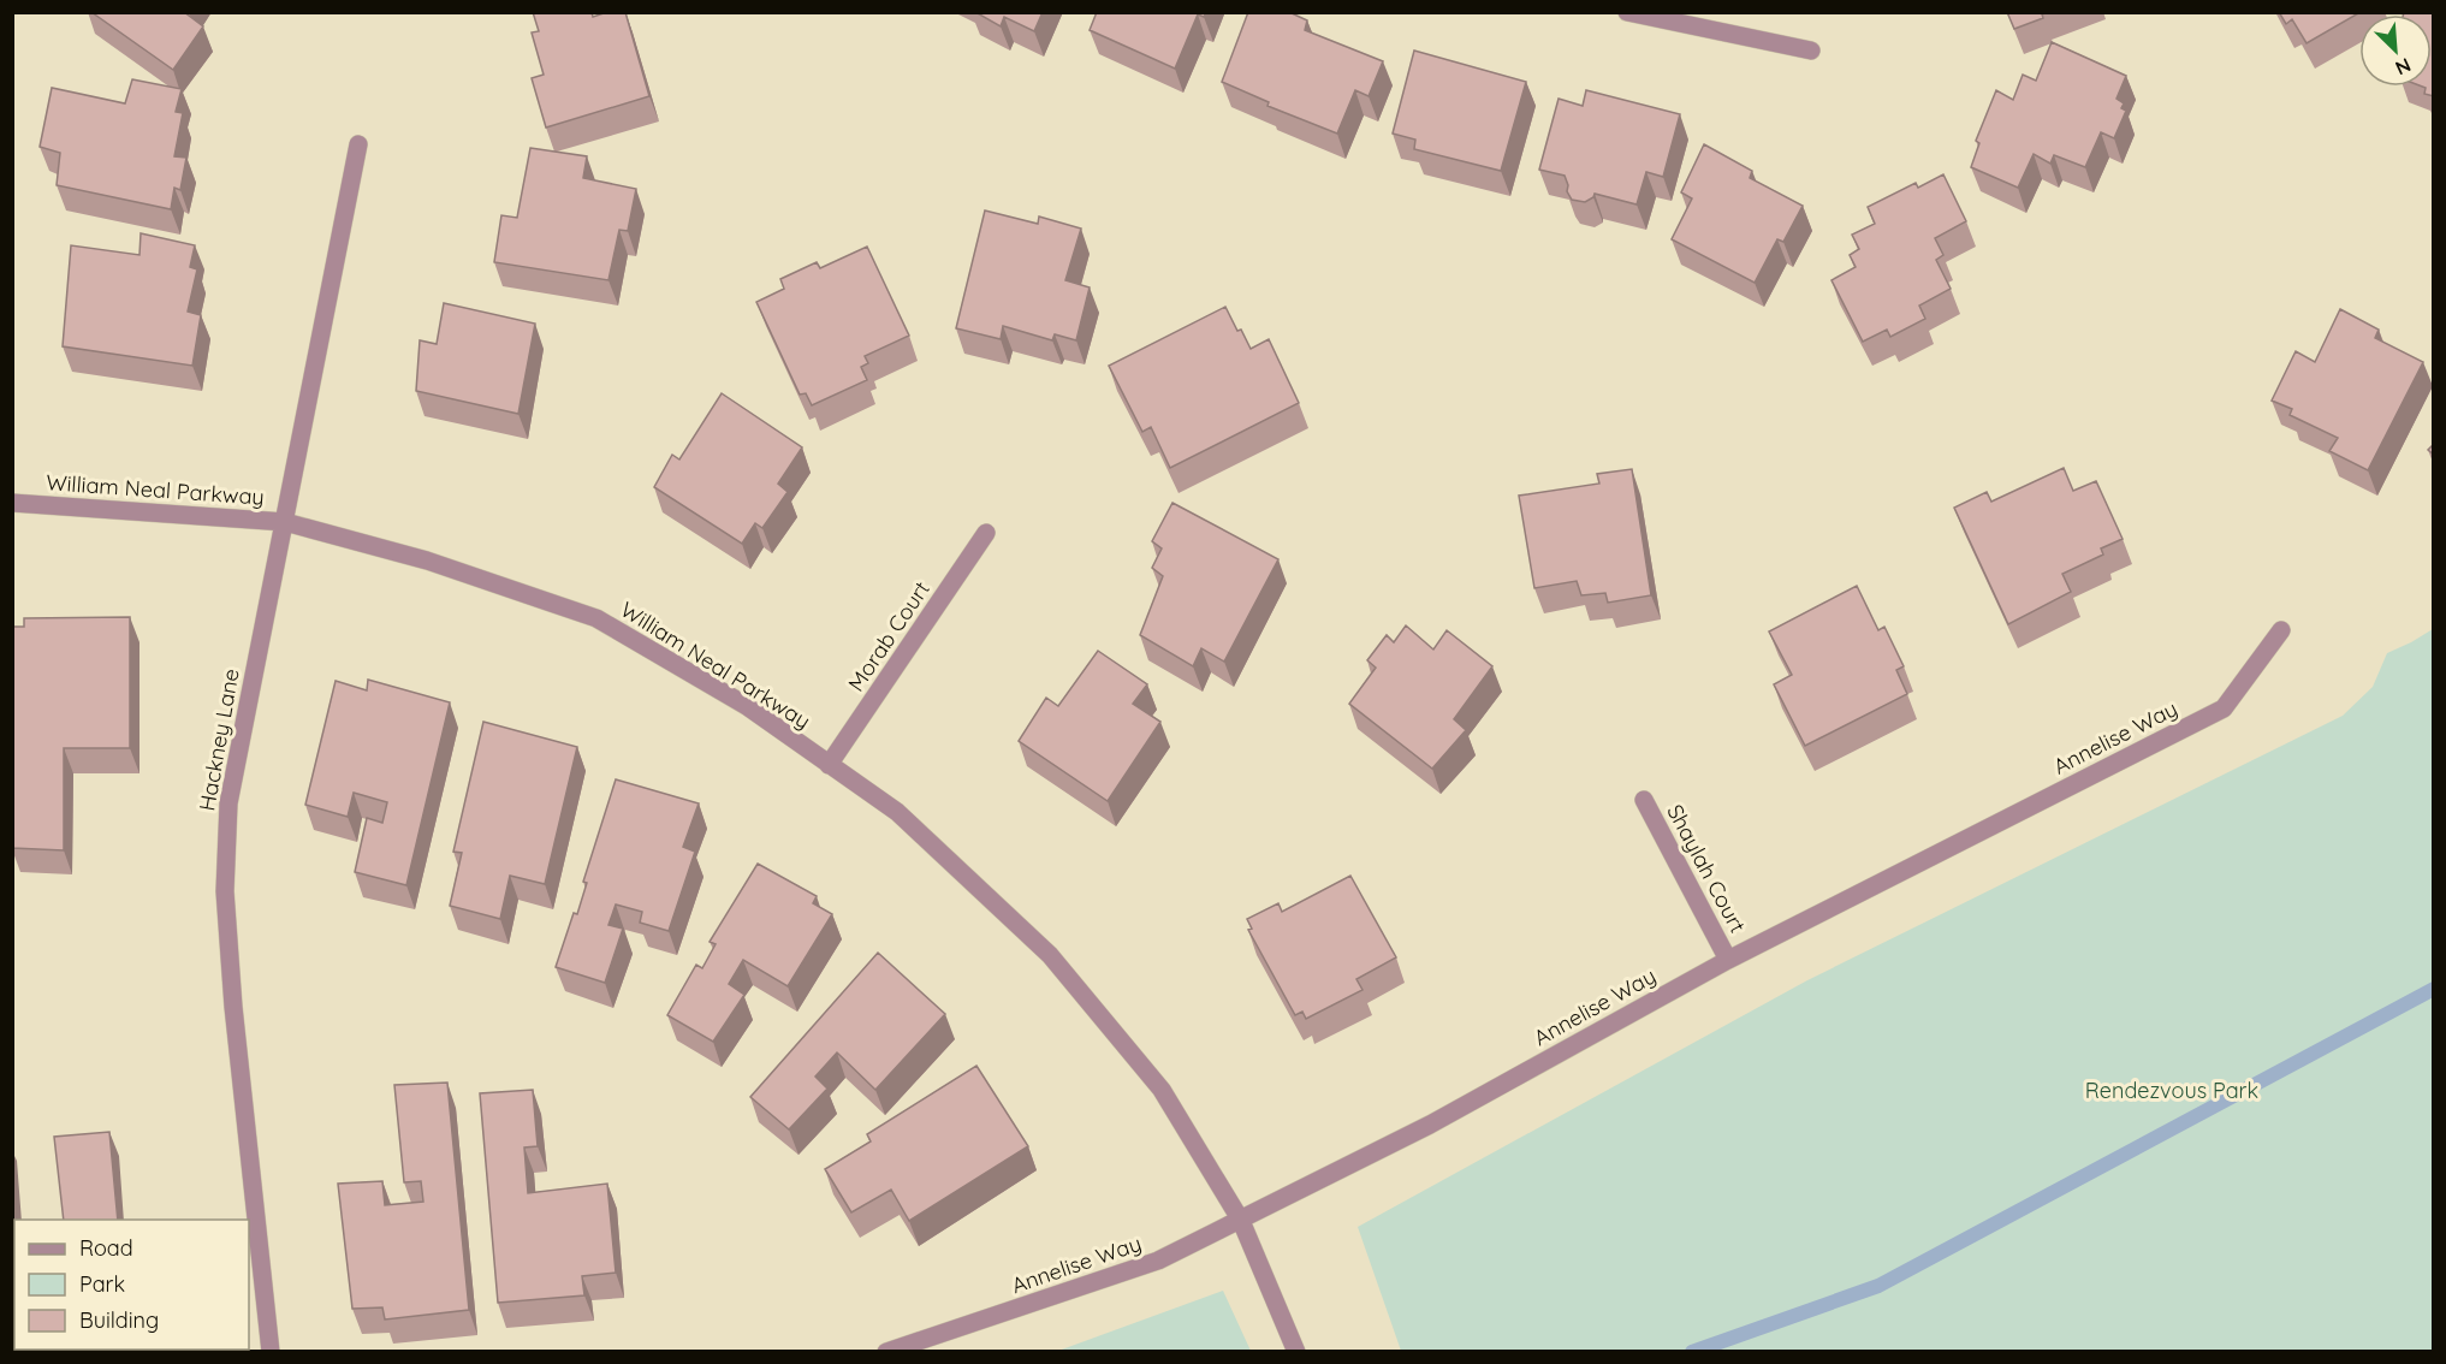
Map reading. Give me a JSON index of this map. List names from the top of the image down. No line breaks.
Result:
{"streets":{"street":["William Neal Parkway","Morab Court","Annelise Way","Hackney Lane","Shaylah Court"]},"crossings":[["William Neal Parkway","Morab Court"],["William Neal Parkway","Annelise Way"],["William Neal Parkway","Hackney Lane"],["Annelise Way","Shaylah Court"]],"parks":["Rendezvous Park"],"legend":["Road","Park","Building"],"north":"bottom right"}
